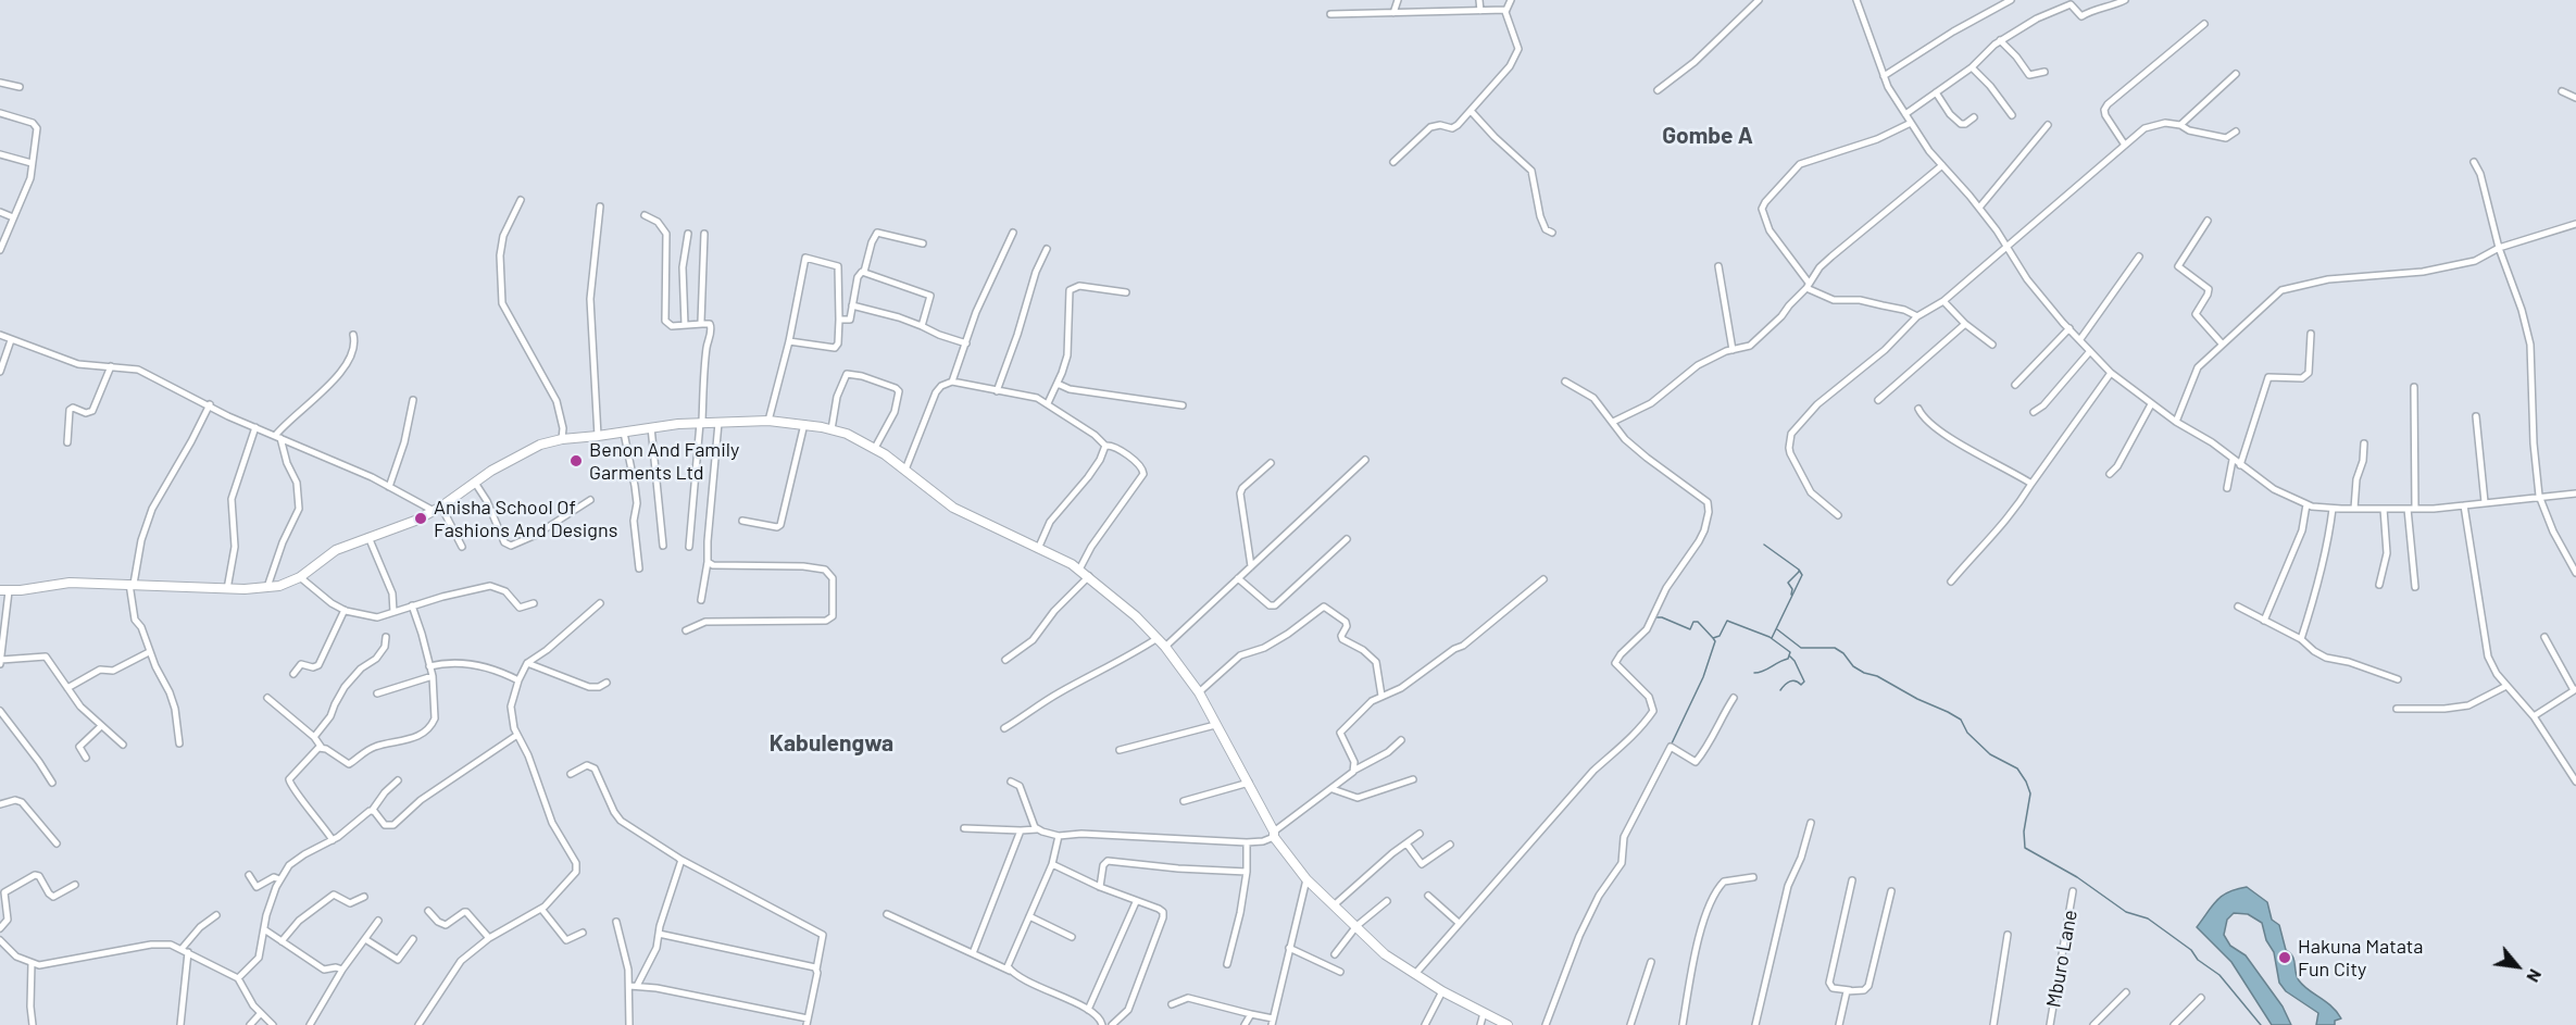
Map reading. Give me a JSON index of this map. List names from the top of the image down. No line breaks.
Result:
{"streets":{"street":["Mburo Lane"]},"districts":["Gombe A","Kabulengwa"],"places":["Benon And Family Garments Ltd","Anisha School Of Fashions And Designs","Hakuna Matata Fun City"],"north":"bottom right"}
